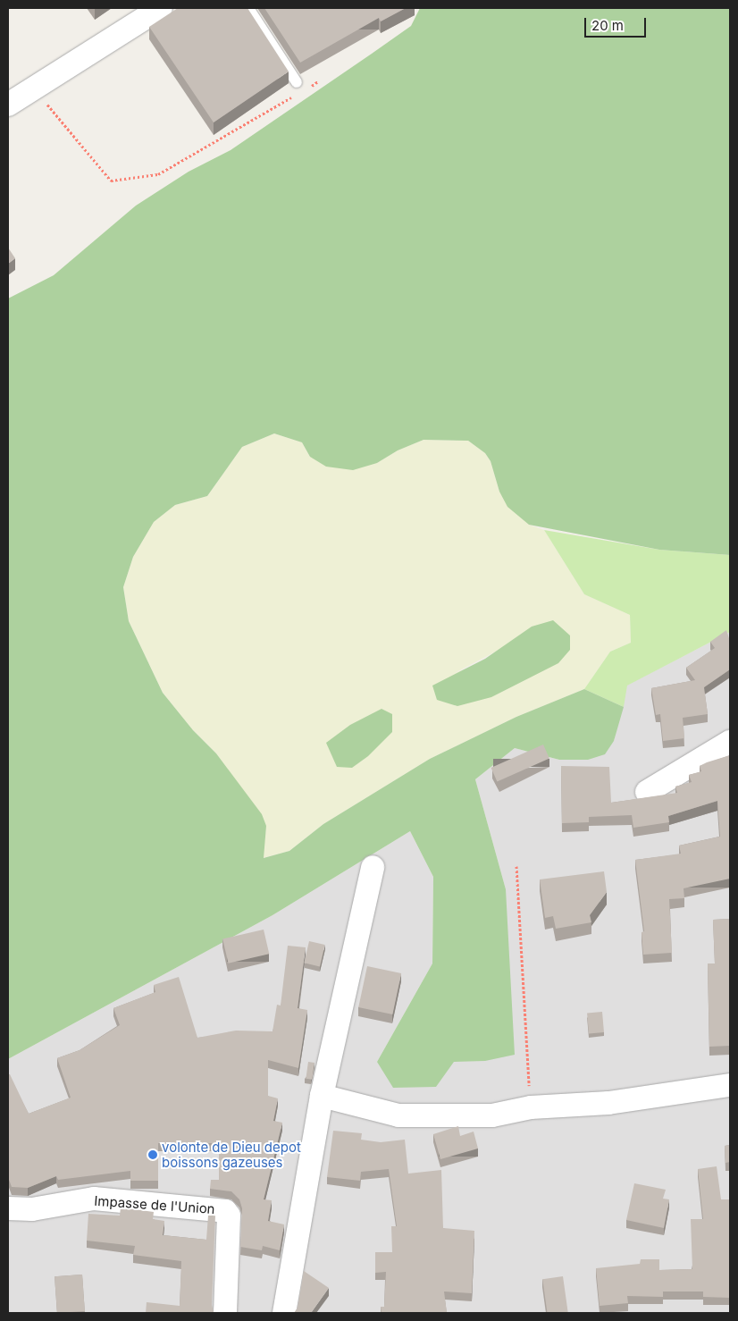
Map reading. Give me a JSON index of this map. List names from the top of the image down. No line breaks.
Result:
{"streets":{"street":["Impasse de l'Union"]},"places":["volonte de Dieu depot boissons gazeuses"],"scale_bar":"20 m"}
